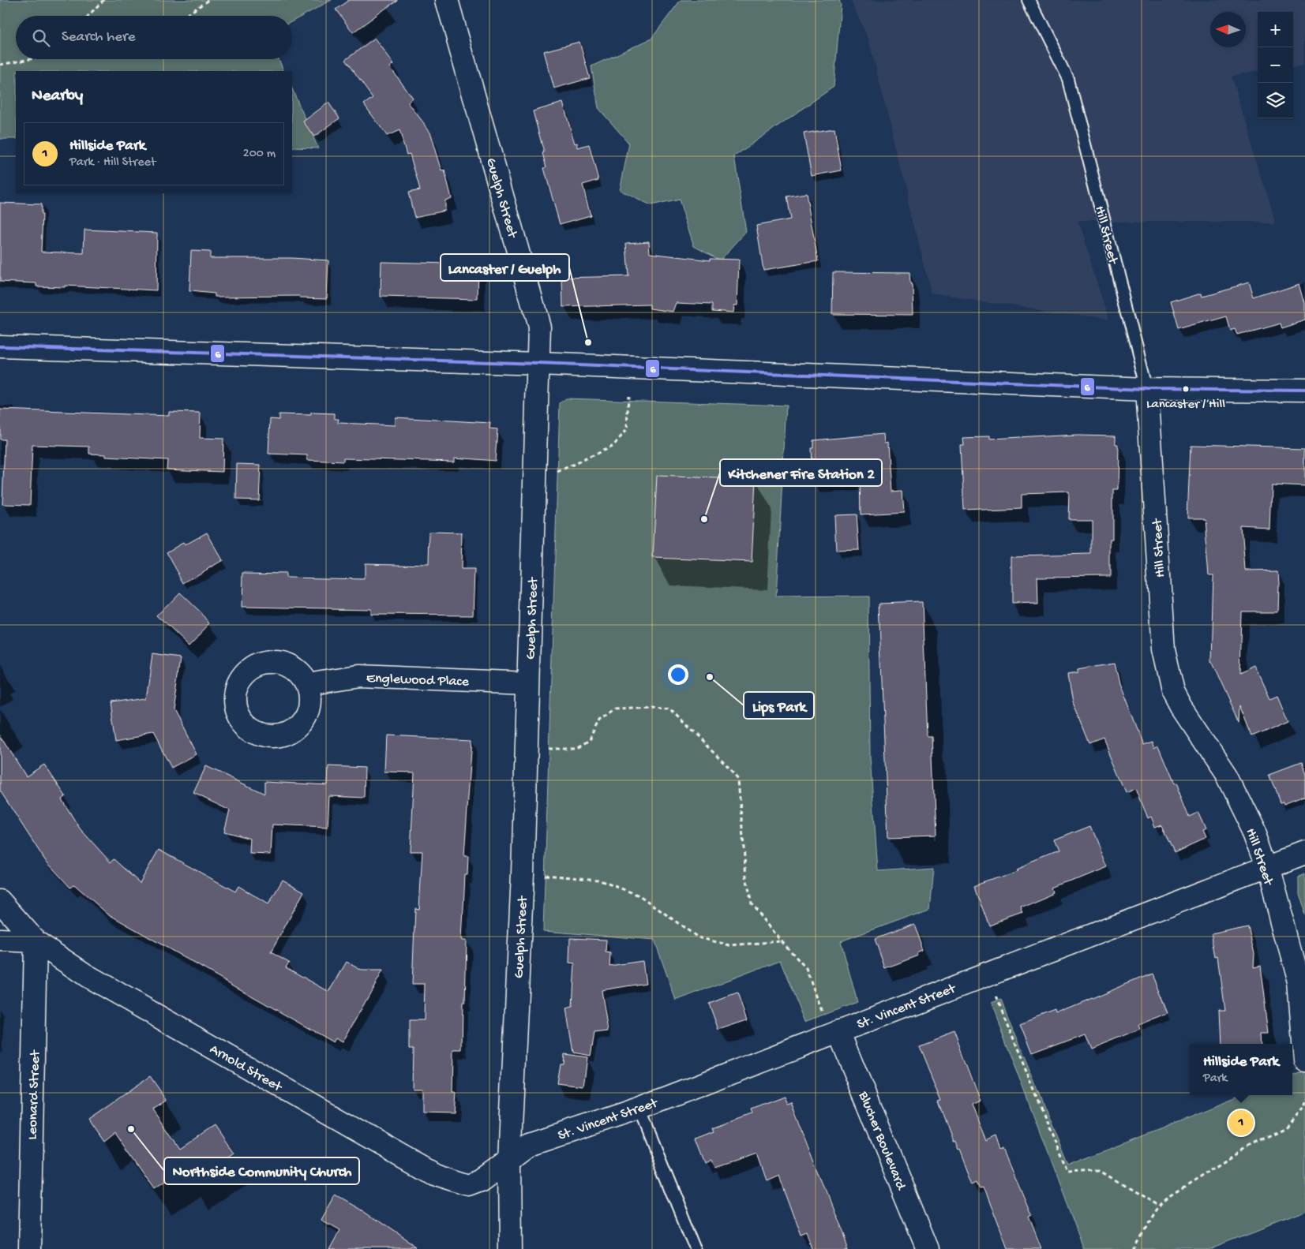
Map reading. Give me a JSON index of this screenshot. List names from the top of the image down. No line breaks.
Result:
{"streets":{"street":["Guelph Street","Hill Street","Englewood Place","St. Vincent Street","Arnold Street","Leonard Street","Blucher Boulevard"]},"crossings":[["Guelph Street","Englewood Place"],["Guelph Street","St. Vincent Street"],["Guelph Street","Arnold Street"],["Hill Street","St. Vincent Street"],["St. Vincent Street","Arnold Street"],["St. Vincent Street","Blucher Boulevard"],["Arnold Street","Leonard Street"]],"places":["Lancaster / Guelph","Lancaster / Hill","Kitchener Fire Station 2","Lips Park","Northside Community Church"],"lines":["transit line 6"],"north":"left","page":{"map_buttons":["+","−"],"search":"Search here","heading":"Nearby","list":[{"mark":"1","name":"Hillside Park","note":"Park · Hill Street","value":"200 m"}],"popup":["Hillside Park","Park"],"pins":"1"}}
